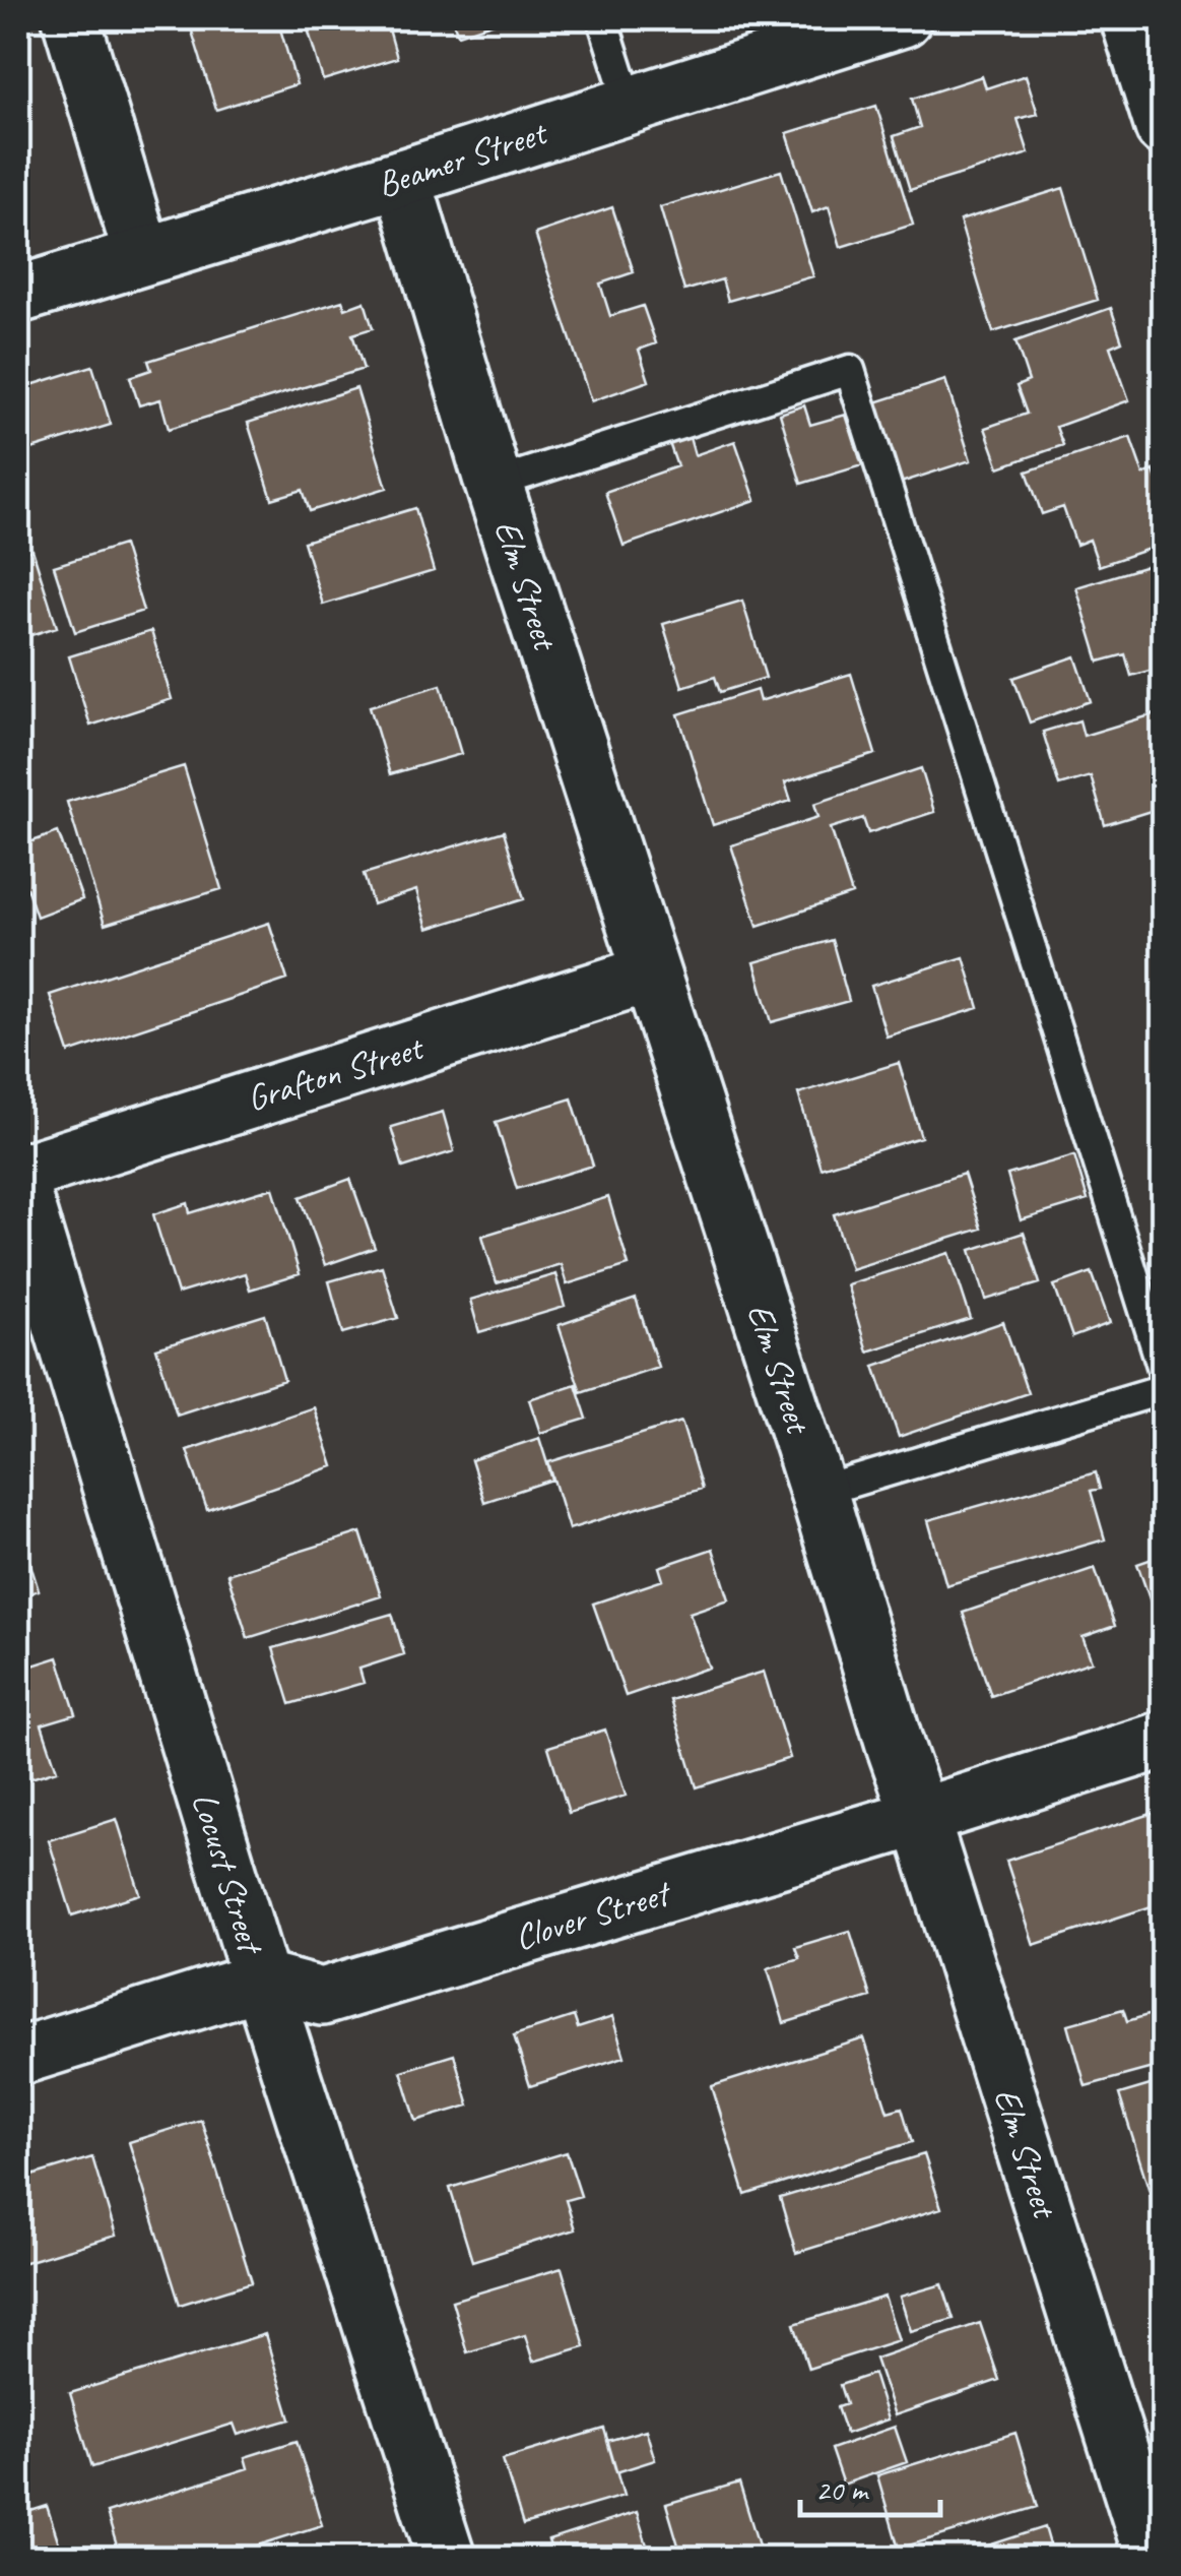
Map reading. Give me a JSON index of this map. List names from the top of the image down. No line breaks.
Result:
{"streets":{"street":["Beamer Street","Elm Street","Grafton Street","Locust Street","Clover Street"]},"crossings":[["Beamer Street","Elm Street"],["Elm Street","Grafton Street"],["Elm Street","Clover Street"],["Locust Street","Clover Street"]],"scale_bar":"20 m"}
